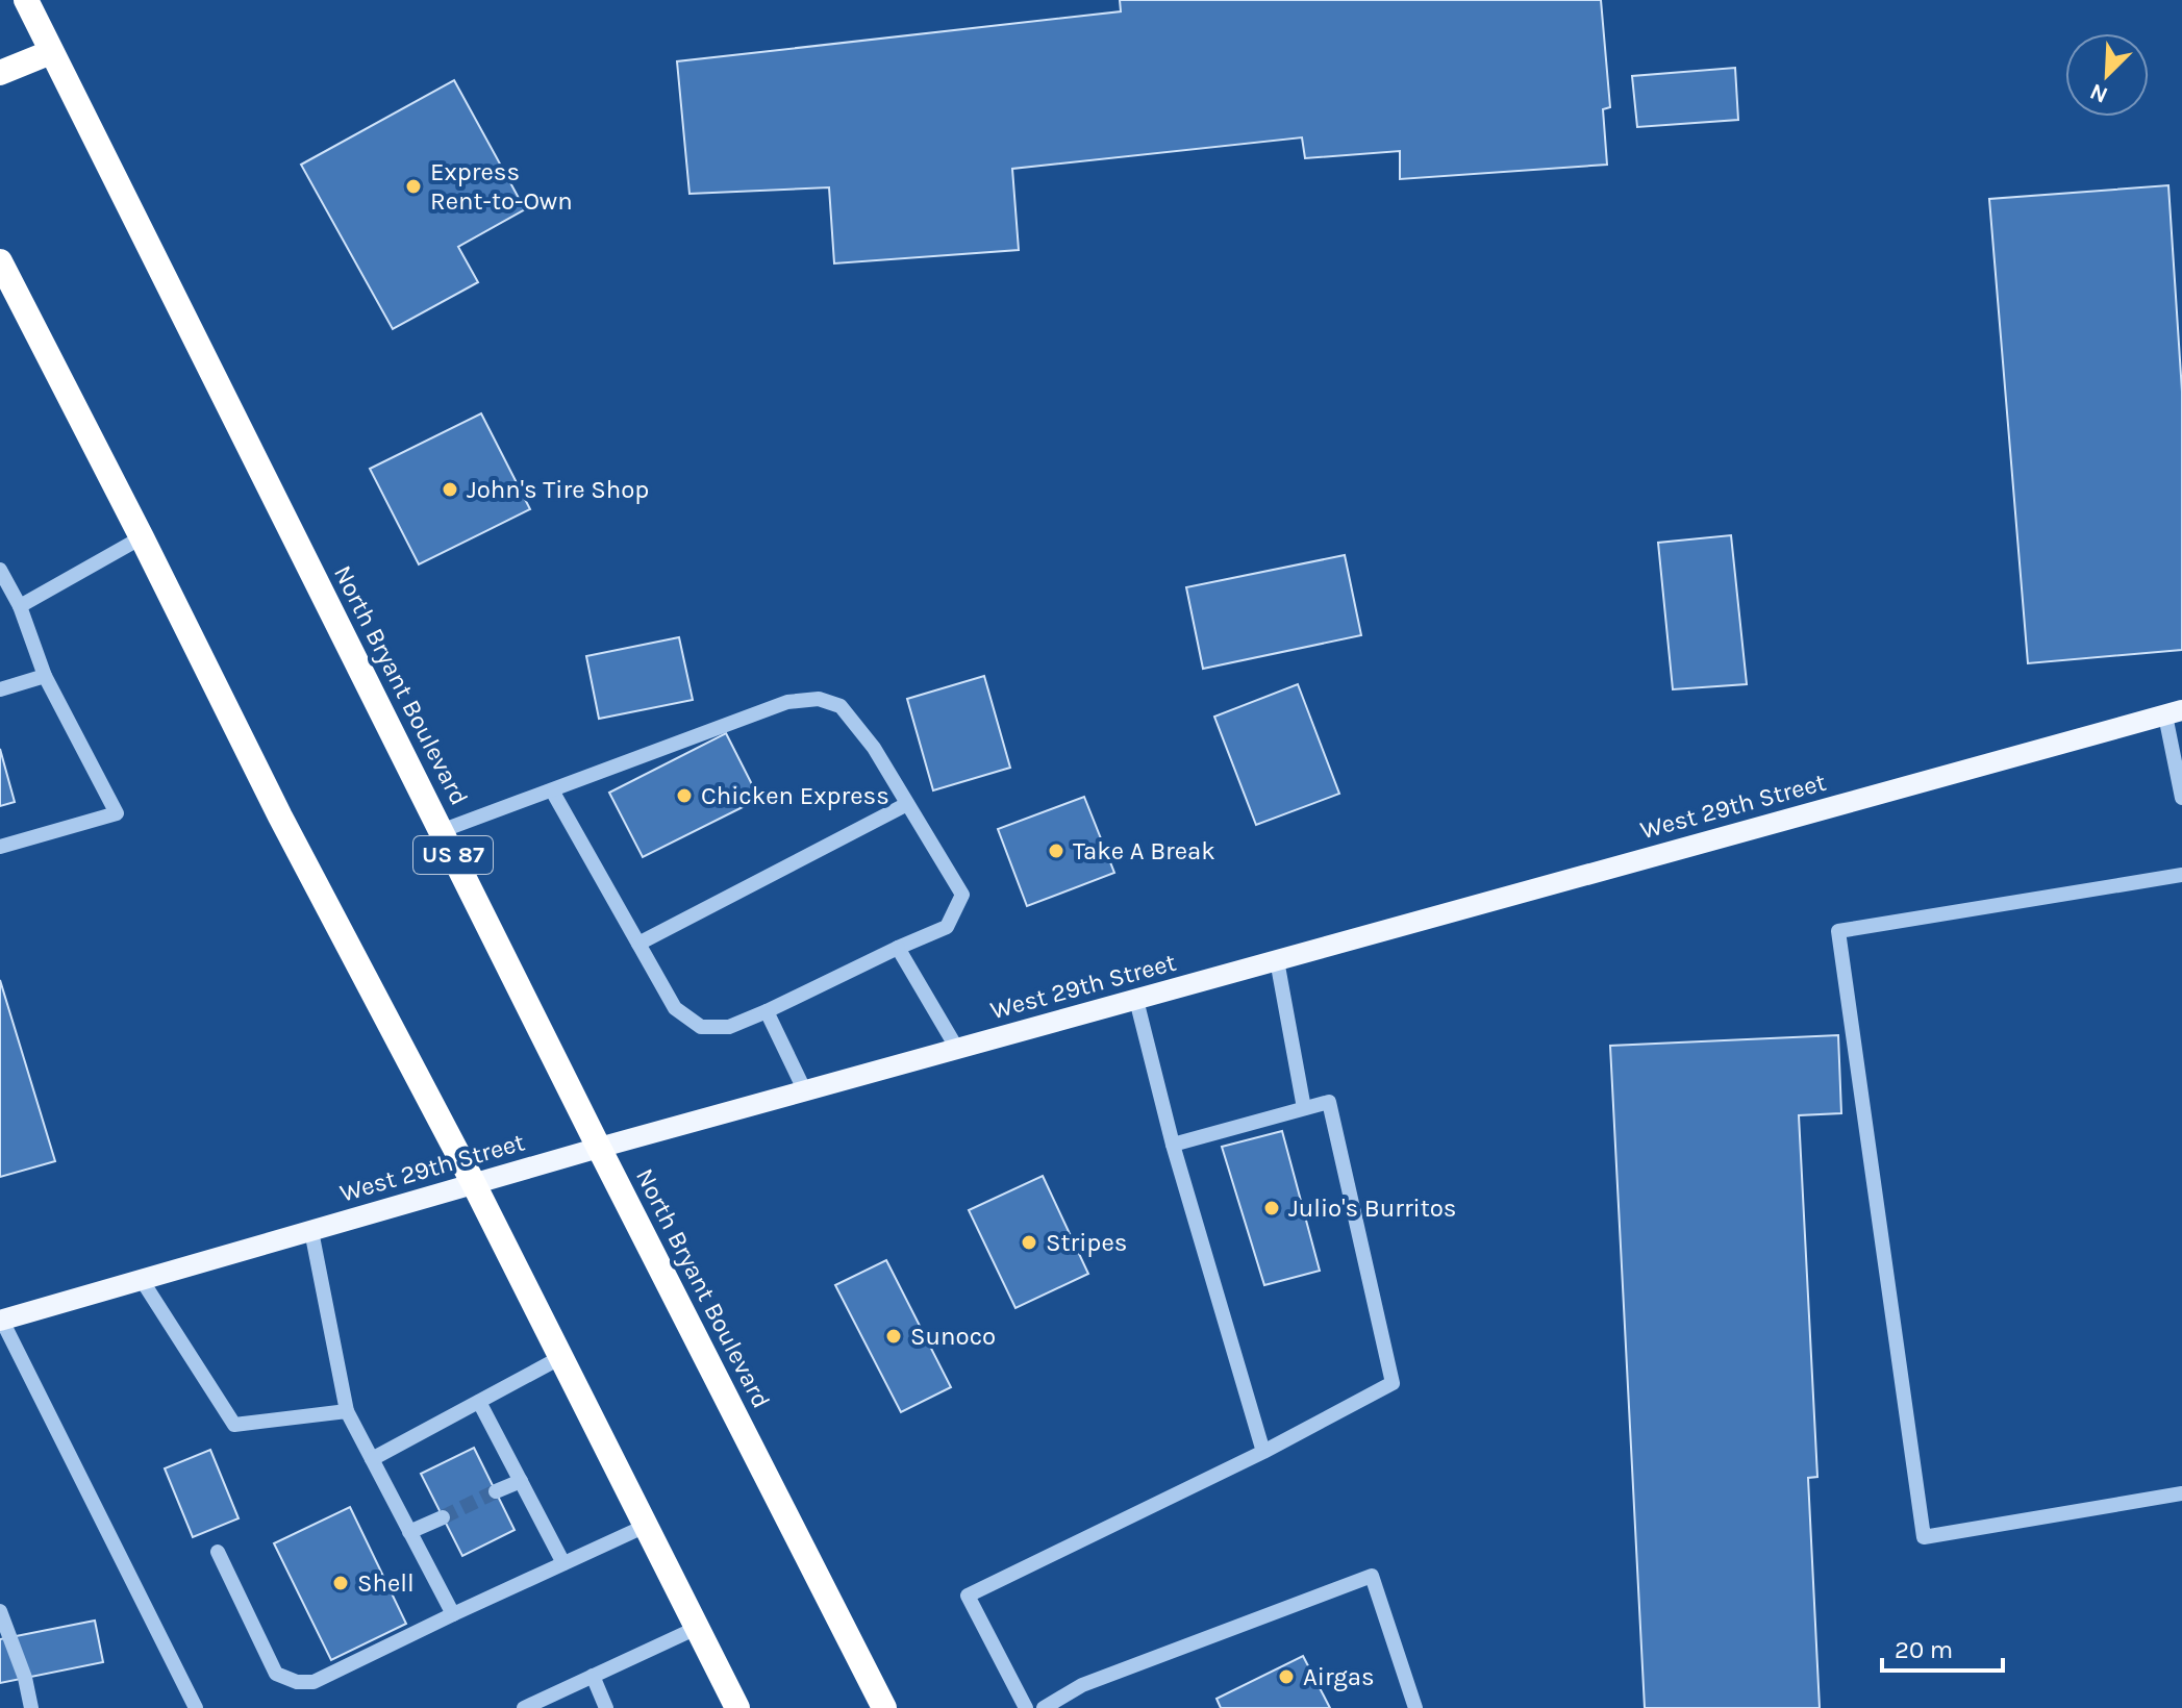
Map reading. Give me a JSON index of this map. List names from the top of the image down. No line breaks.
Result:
{"streets":{"highway":["North Bryant Boulevard","US 87"],"main road":["West 29th Street"]},"crossings":[["North Bryant Boulevard","West 29th Street"]],"places":["Express Rent-to-Own","John's Tire Shop","Chicken Express","Take A Break","Julio's Burritos","Stripes","Sunoco","Shell","Airgas"],"scale_bar":"20 m","north":"bottom left"}
